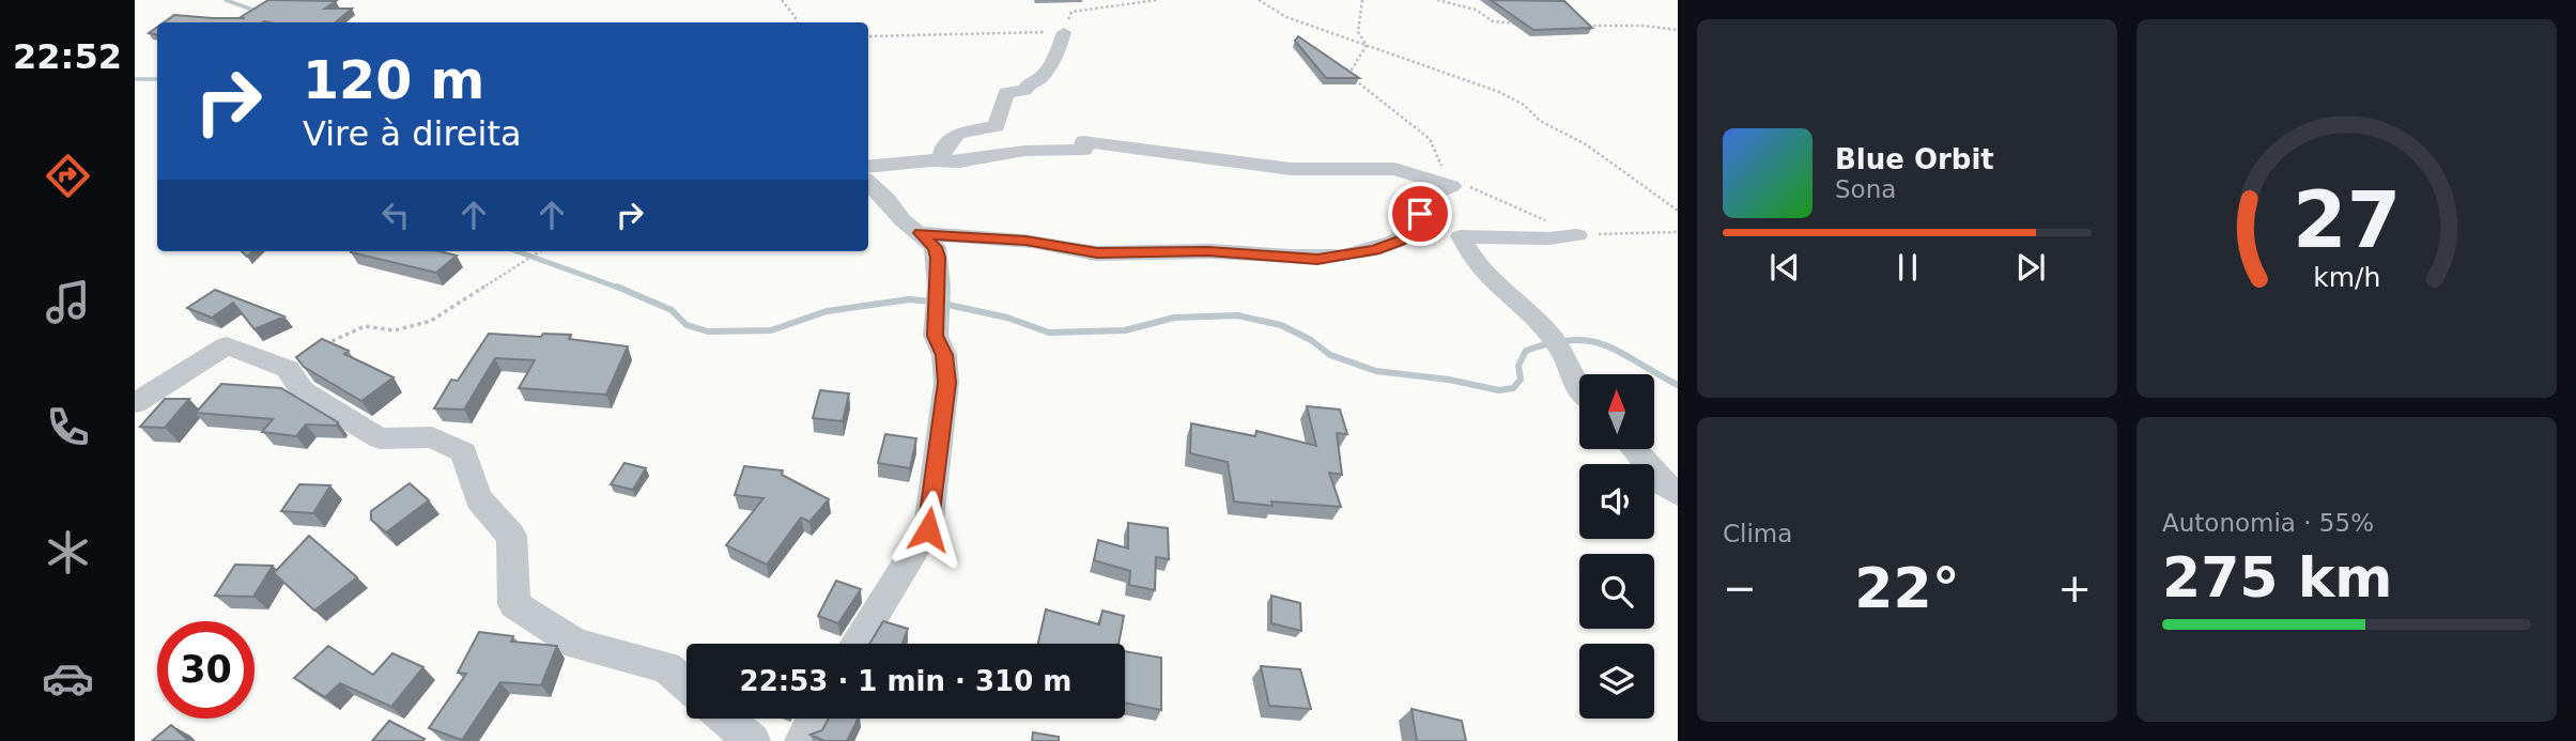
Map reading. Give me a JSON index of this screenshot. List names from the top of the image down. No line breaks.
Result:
{"north":"top","page":{"tabs":"22:52","turn":["120 m","Vire à direita"],"song":["Blue Orbit","Sona"],"tile":["Clima",["Autonomia · 55%","275 km"]],"heat":["−","22°","+"],"limit":"30","trip":"22:53 · 1 min · 310 m","gauge":["27","km/h"]}}
